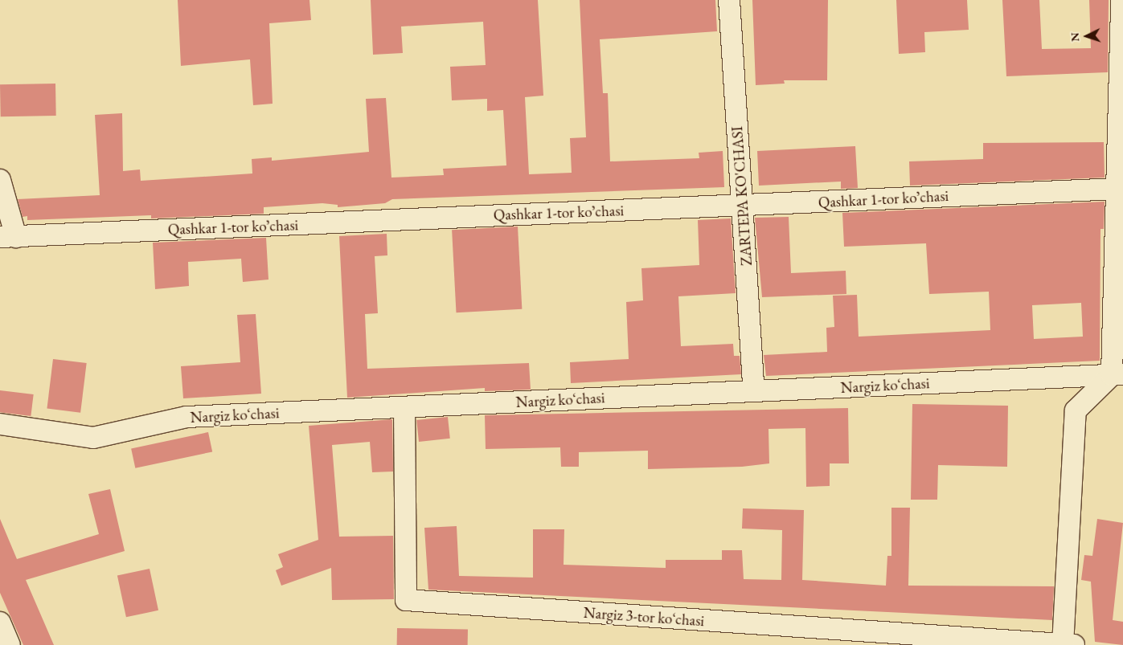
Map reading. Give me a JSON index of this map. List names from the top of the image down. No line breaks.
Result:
{"streets":{"street":["ZARTEPA KO'CHASI","Qashkar 1-tor koʼchasi","Nargiz koʻchasi","Nargiz 3-tor koʻchasi"]},"crossings":[["ZARTEPA KO'CHASI","Qashkar 1-tor koʼchasi"],["ZARTEPA KO'CHASI","Nargiz koʻchasi"],["Nargiz koʻchasi","Nargiz 3-tor koʻchasi"]],"north":"left"}
